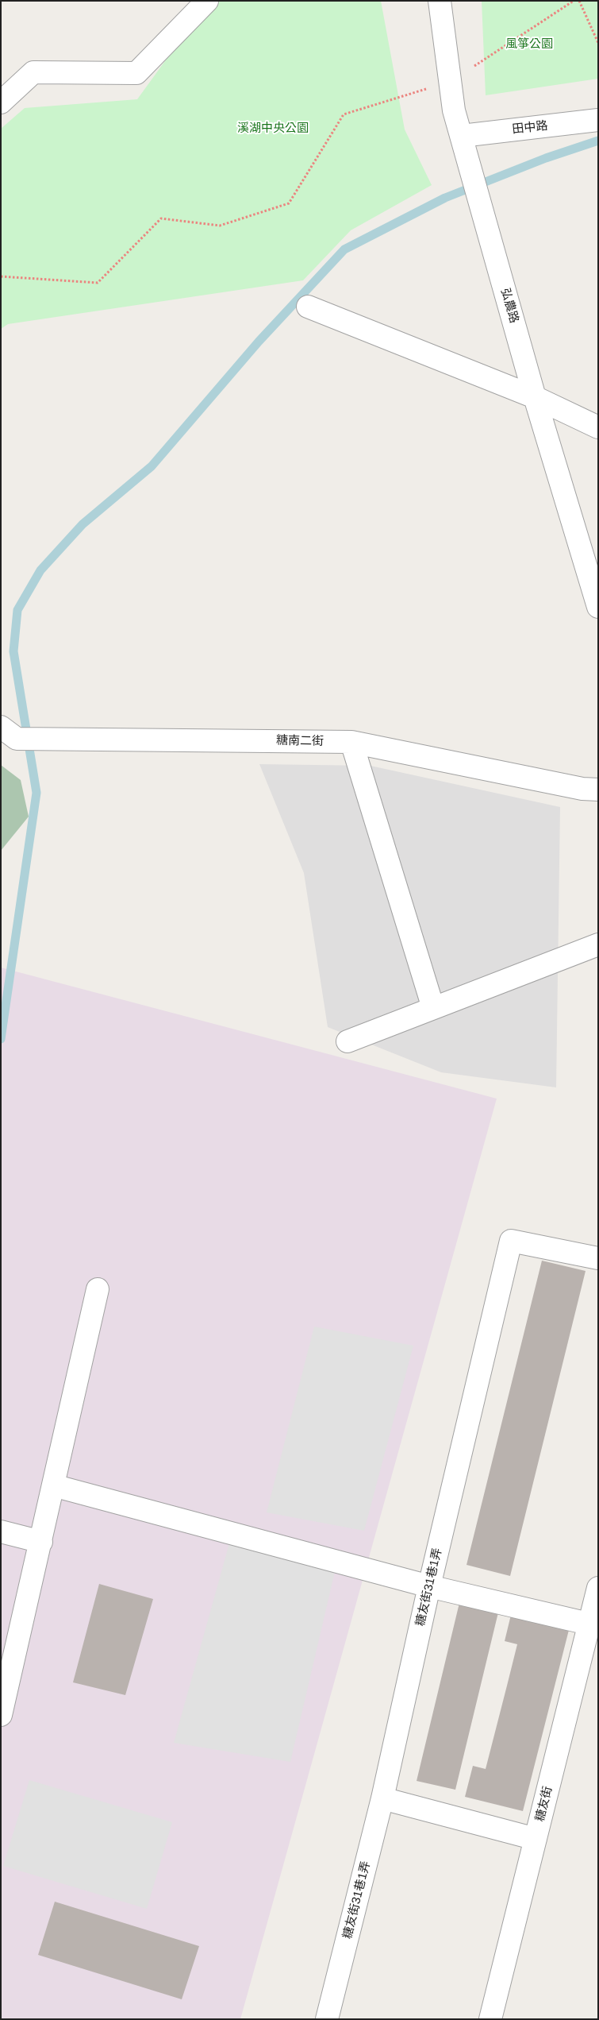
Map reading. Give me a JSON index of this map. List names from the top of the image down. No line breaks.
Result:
{"streets":{"street":["田中路","弘農路","糖南二街","糖友街31巷1弄","糖友街"]},"crossings":[["田中路","弘農路"]],"parks":["風箏公園","溪湖中央公園"]}
